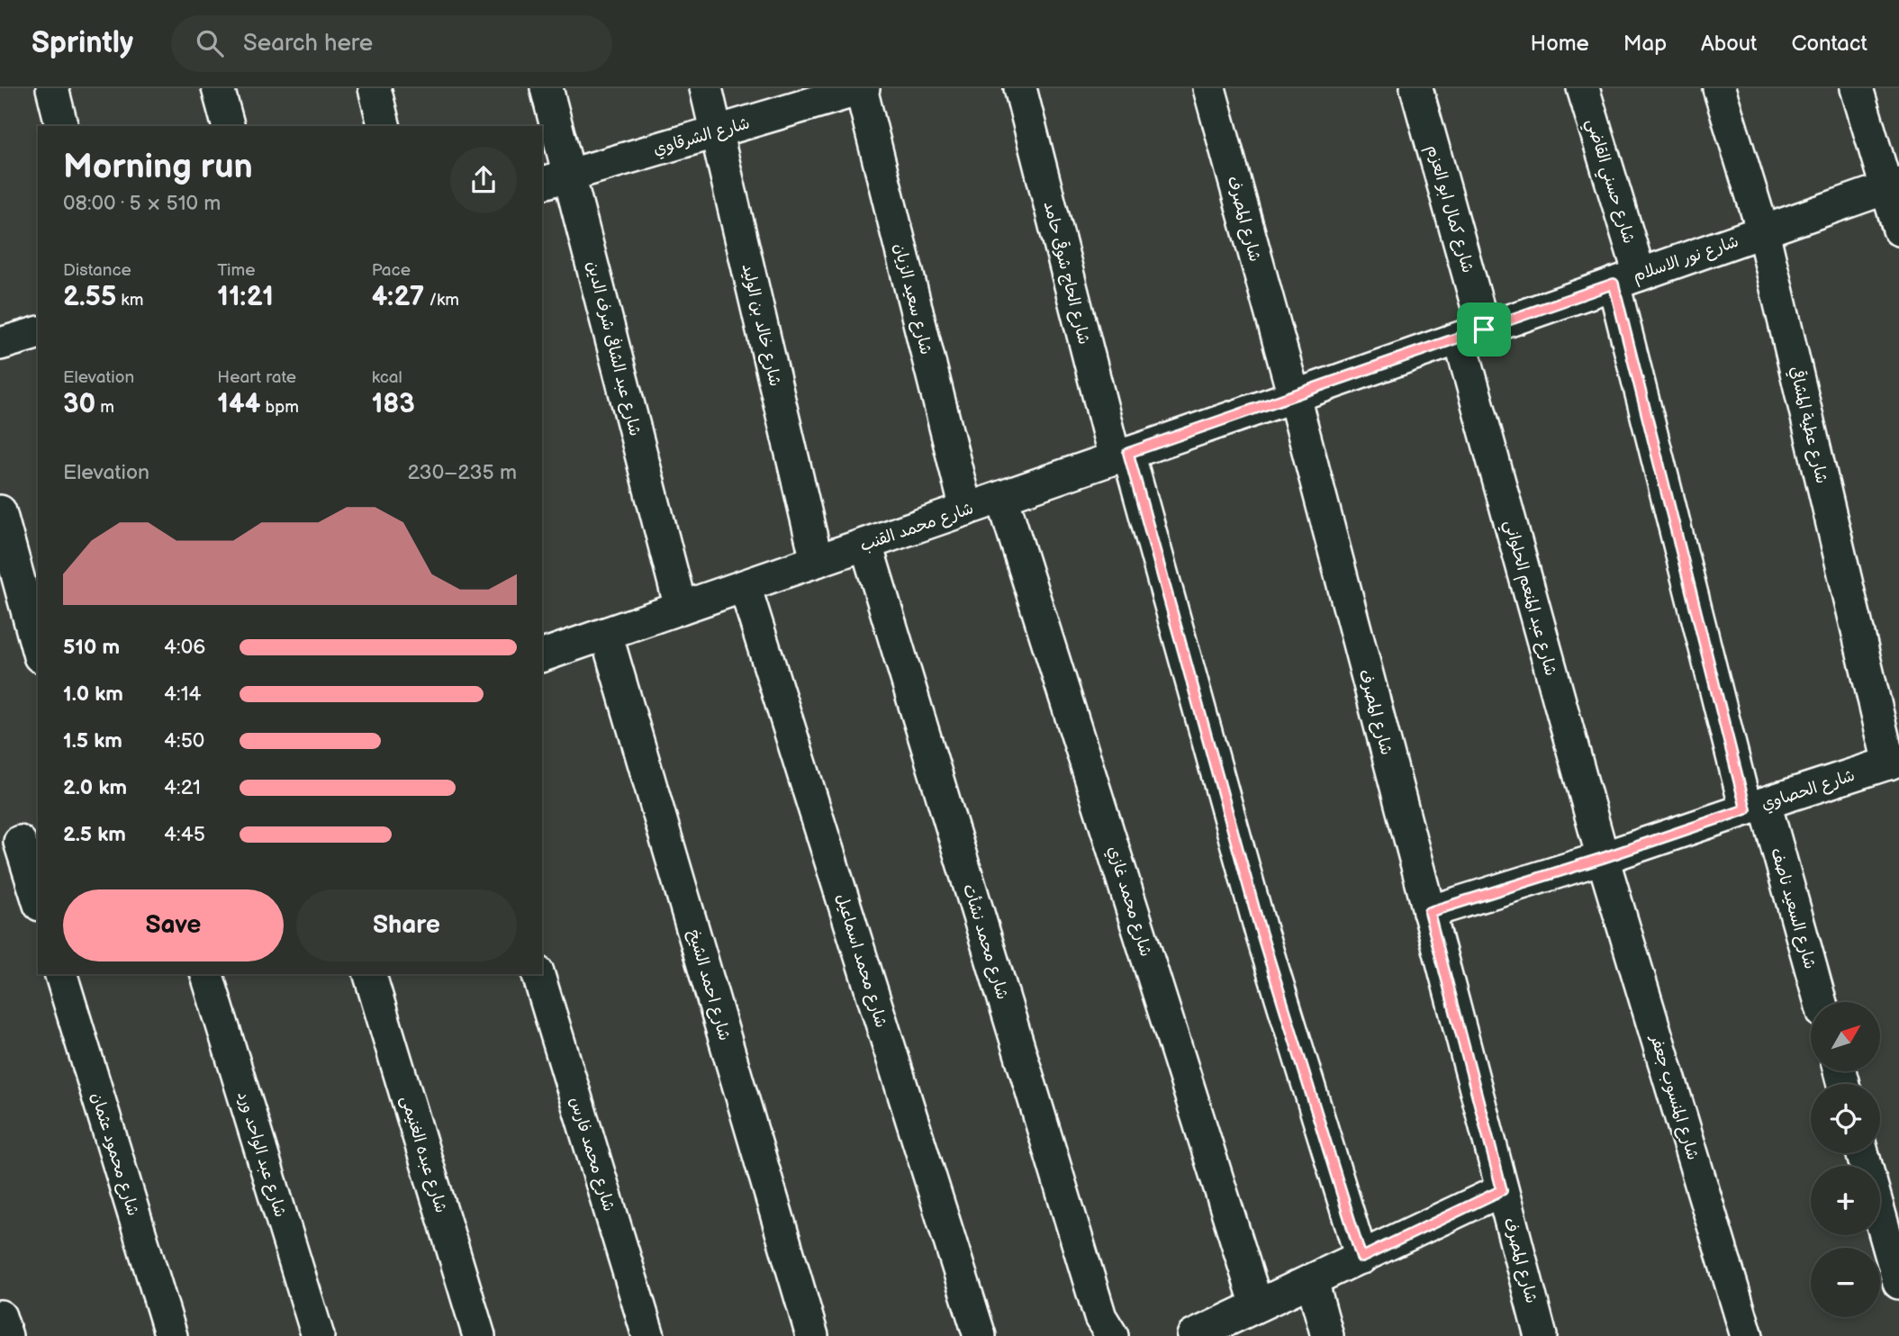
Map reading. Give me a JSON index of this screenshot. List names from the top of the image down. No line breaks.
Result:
{"streets":{"street":["شارع الشرقاوي","شارع حسني القاضي","شارع كمال ابو العزم","شارع المصرف","شارع نور الاسلام","شارع الحاج شوقى حامد","شارع سعيد الزيان","شارع خالد بن الوليد","شارع عبد الشافى شرف الدين","شارع عطية المشاقي","شارع محمد القنب","شارع عبد المنعم الحلواني","شارع الحصاوي","شارع محمد غازي","شارع السعيد ناصف","شارع محمد نشأت","شارع محمد اسماعيل","شارع احمد الشيخ","شارع المنسوب جعفر","شارع محمود عثمان","شارع عبد الواحد ورد","شارع عبده الغنيمى","شارع محمد فارس"]},"crossings":[["شارع الشرقاوي","شارع سعيد الزيان"],["شارع الشرقاوي","شارع خالد بن الوليد"],["شارع الشرقاوي","شارع عبد الشافى شرف الدين"],["شارع حسني القاضي","شارع نور الاسلام"],["شارع حسني القاضي","شارع الحصاوي"],["شارع حسني القاضي","شارع السعيد ناصف"],["شارع كمال ابو العزم","شارع نور الاسلام"],["شارع كمال ابو العزم","شارع عبد المنعم الحلواني"],["شارع المصرف","شارع نور الاسلام"],["شارع المصرف","شارع محمد القنب"],["شارع المصرف","شارع الحصاوي"],["شارع نور الاسلام","شارع عطية المشاقي"],["شارع نور الاسلام","شارع محمد القنب"],["شارع نور الاسلام","شارع عبد المنعم الحلواني"],["شارع الحاج شوقى حامد","شارع محمد القنب"],["شارع سعيد الزيان","شارع محمد القنب"],["شارع خالد بن الوليد","شارع محمد القنب"],["شارع عبد الشافى شرف الدين","شارع محمد القنب"],["شارع عطية المشاقي","شارع الحصاوي"],["شارع محمد القنب","شارع محمد غازي"],["شارع محمد القنب","شارع محمد نشأت"],["شارع محمد القنب","شارع محمد اسماعيل"],["شارع محمد القنب","شارع احمد الشيخ"],["شارع عبد المنعم الحلواني","شارع الحصاوي"],["شارع عبد المنعم الحلواني","شارع المنسوب جعفر"],["شارع الحصاوي","شارع السعيد ناصف"],["شارع الحصاوي","شارع المنسوب جعفر"]],"north":"top right","page":{"header":"Sprintly","search":"Search here","nav":["Home","Map","About","Contact"],"heading":["Morning run","08:00 · 5 × 510 m"],"stats":[["Distance","2.55 km"],["Time","11:21"],["Pace","4:27 /km"],["Elevation","30 m"],["Heart rate","144 bpm"],["kcal","183"]],"chart":["Elevation","230–235 m"],"list":[{"name":"510 m","note":"4:06"},{"name":"1.0 km","note":"4:14"},{"name":"1.5 km","note":"4:50"},{"name":"2.0 km","note":"4:21"},{"name":"2.5 km","note":"4:45"}],"buttons":["Save","Share"],"map_buttons":["+","−"]}}
